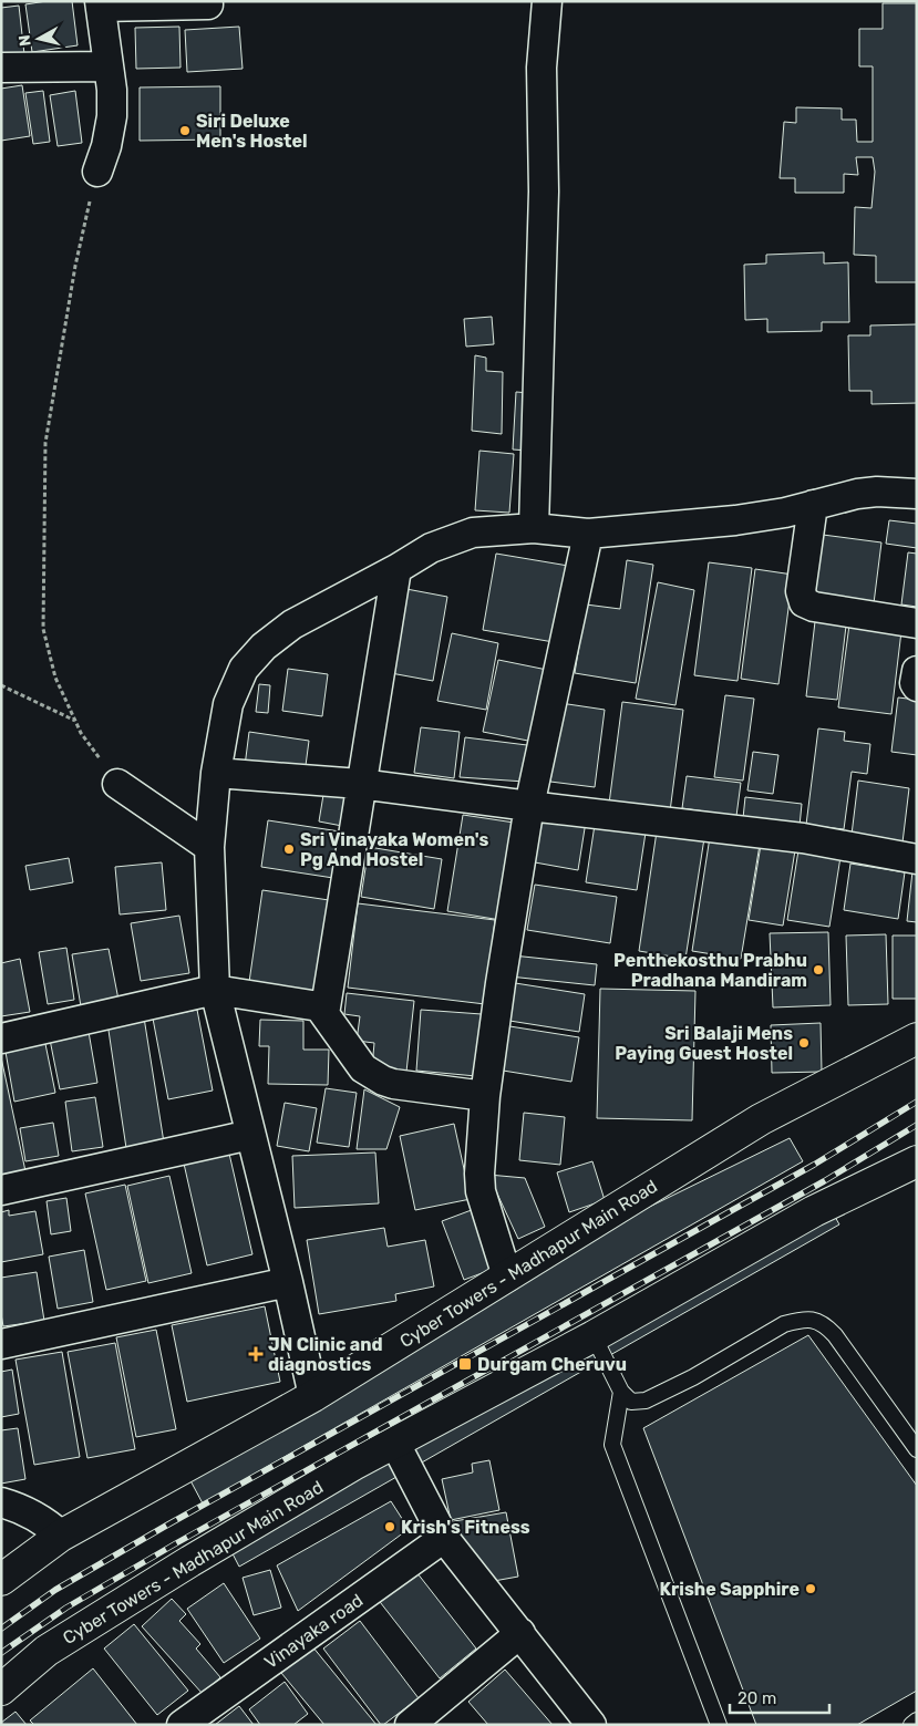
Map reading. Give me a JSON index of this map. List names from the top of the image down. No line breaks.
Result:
{"streets":{"main road":["Cyber Towers - Madhapur Main Road"],"street":["Vinayaka road"]},"places":{"other":["Siri Deluxe Men's Hostel","Sri Vinayaka Women's Pg And Hostel","Penthekosthu Prabhu Pradhana Mandiram","Sri Balaji Mens Paying Guest Hostel","Krish's Fitness","Krishe Sapphire"],"health":["JN Clinic and diagnostics"],"transit":["Durgam Cheruvu"]},"scale_bar":"20 m","north":"left"}
